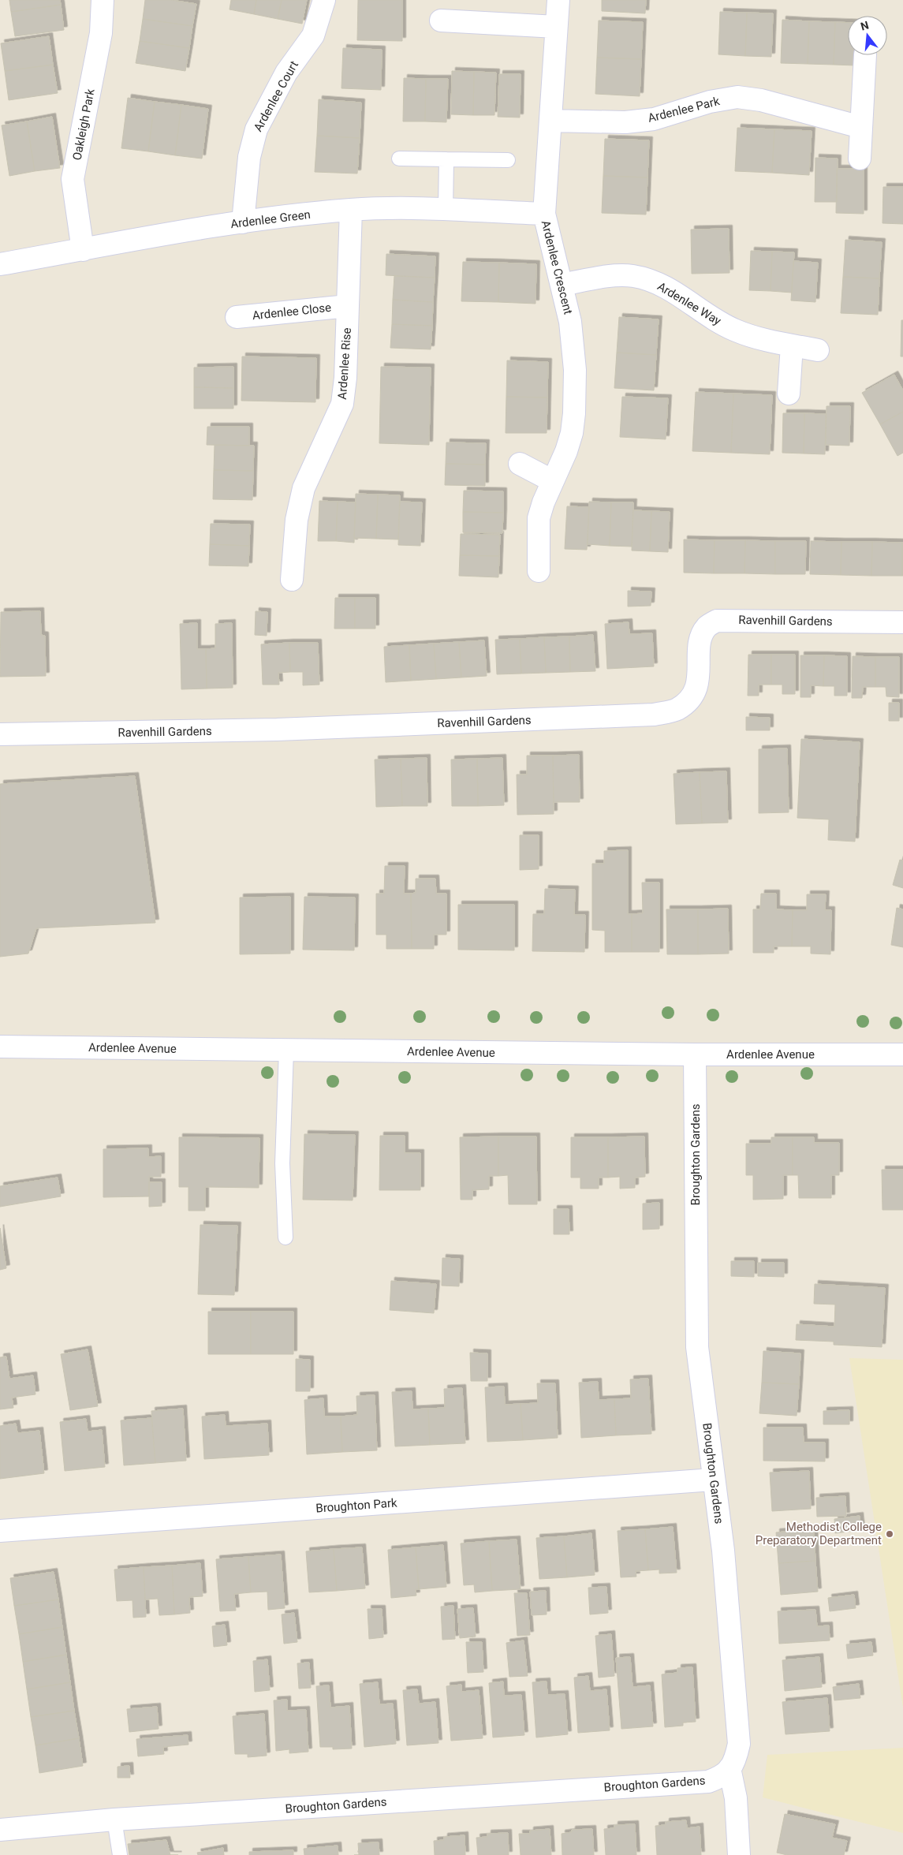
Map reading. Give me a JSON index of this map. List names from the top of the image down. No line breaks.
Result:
{"streets":{"street":["Ardenlee Court","Ardenlee Park","Oakleigh Park","Ardenlee Green","Ardenlee Crescent","Ardenlee Way","Ardenlee Close","Ardenlee Rise","Ravenhill Gardens","Ardenlee Avenue","Broughton Gardens","Broughton Park"]},"crossings":[["Ardenlee Court","Ardenlee Green"],["Ardenlee Park","Ardenlee Crescent"],["Oakleigh Park","Ardenlee Green"],["Ardenlee Green","Ardenlee Crescent"],["Ardenlee Green","Ardenlee Rise"],["Ardenlee Crescent","Ardenlee Way"],["Ardenlee Close","Ardenlee Rise"],["Ardenlee Avenue","Broughton Gardens"],["Broughton Gardens","Broughton Park"]],"places":["Methodist College Preparatory Department"],"north":"top"}
